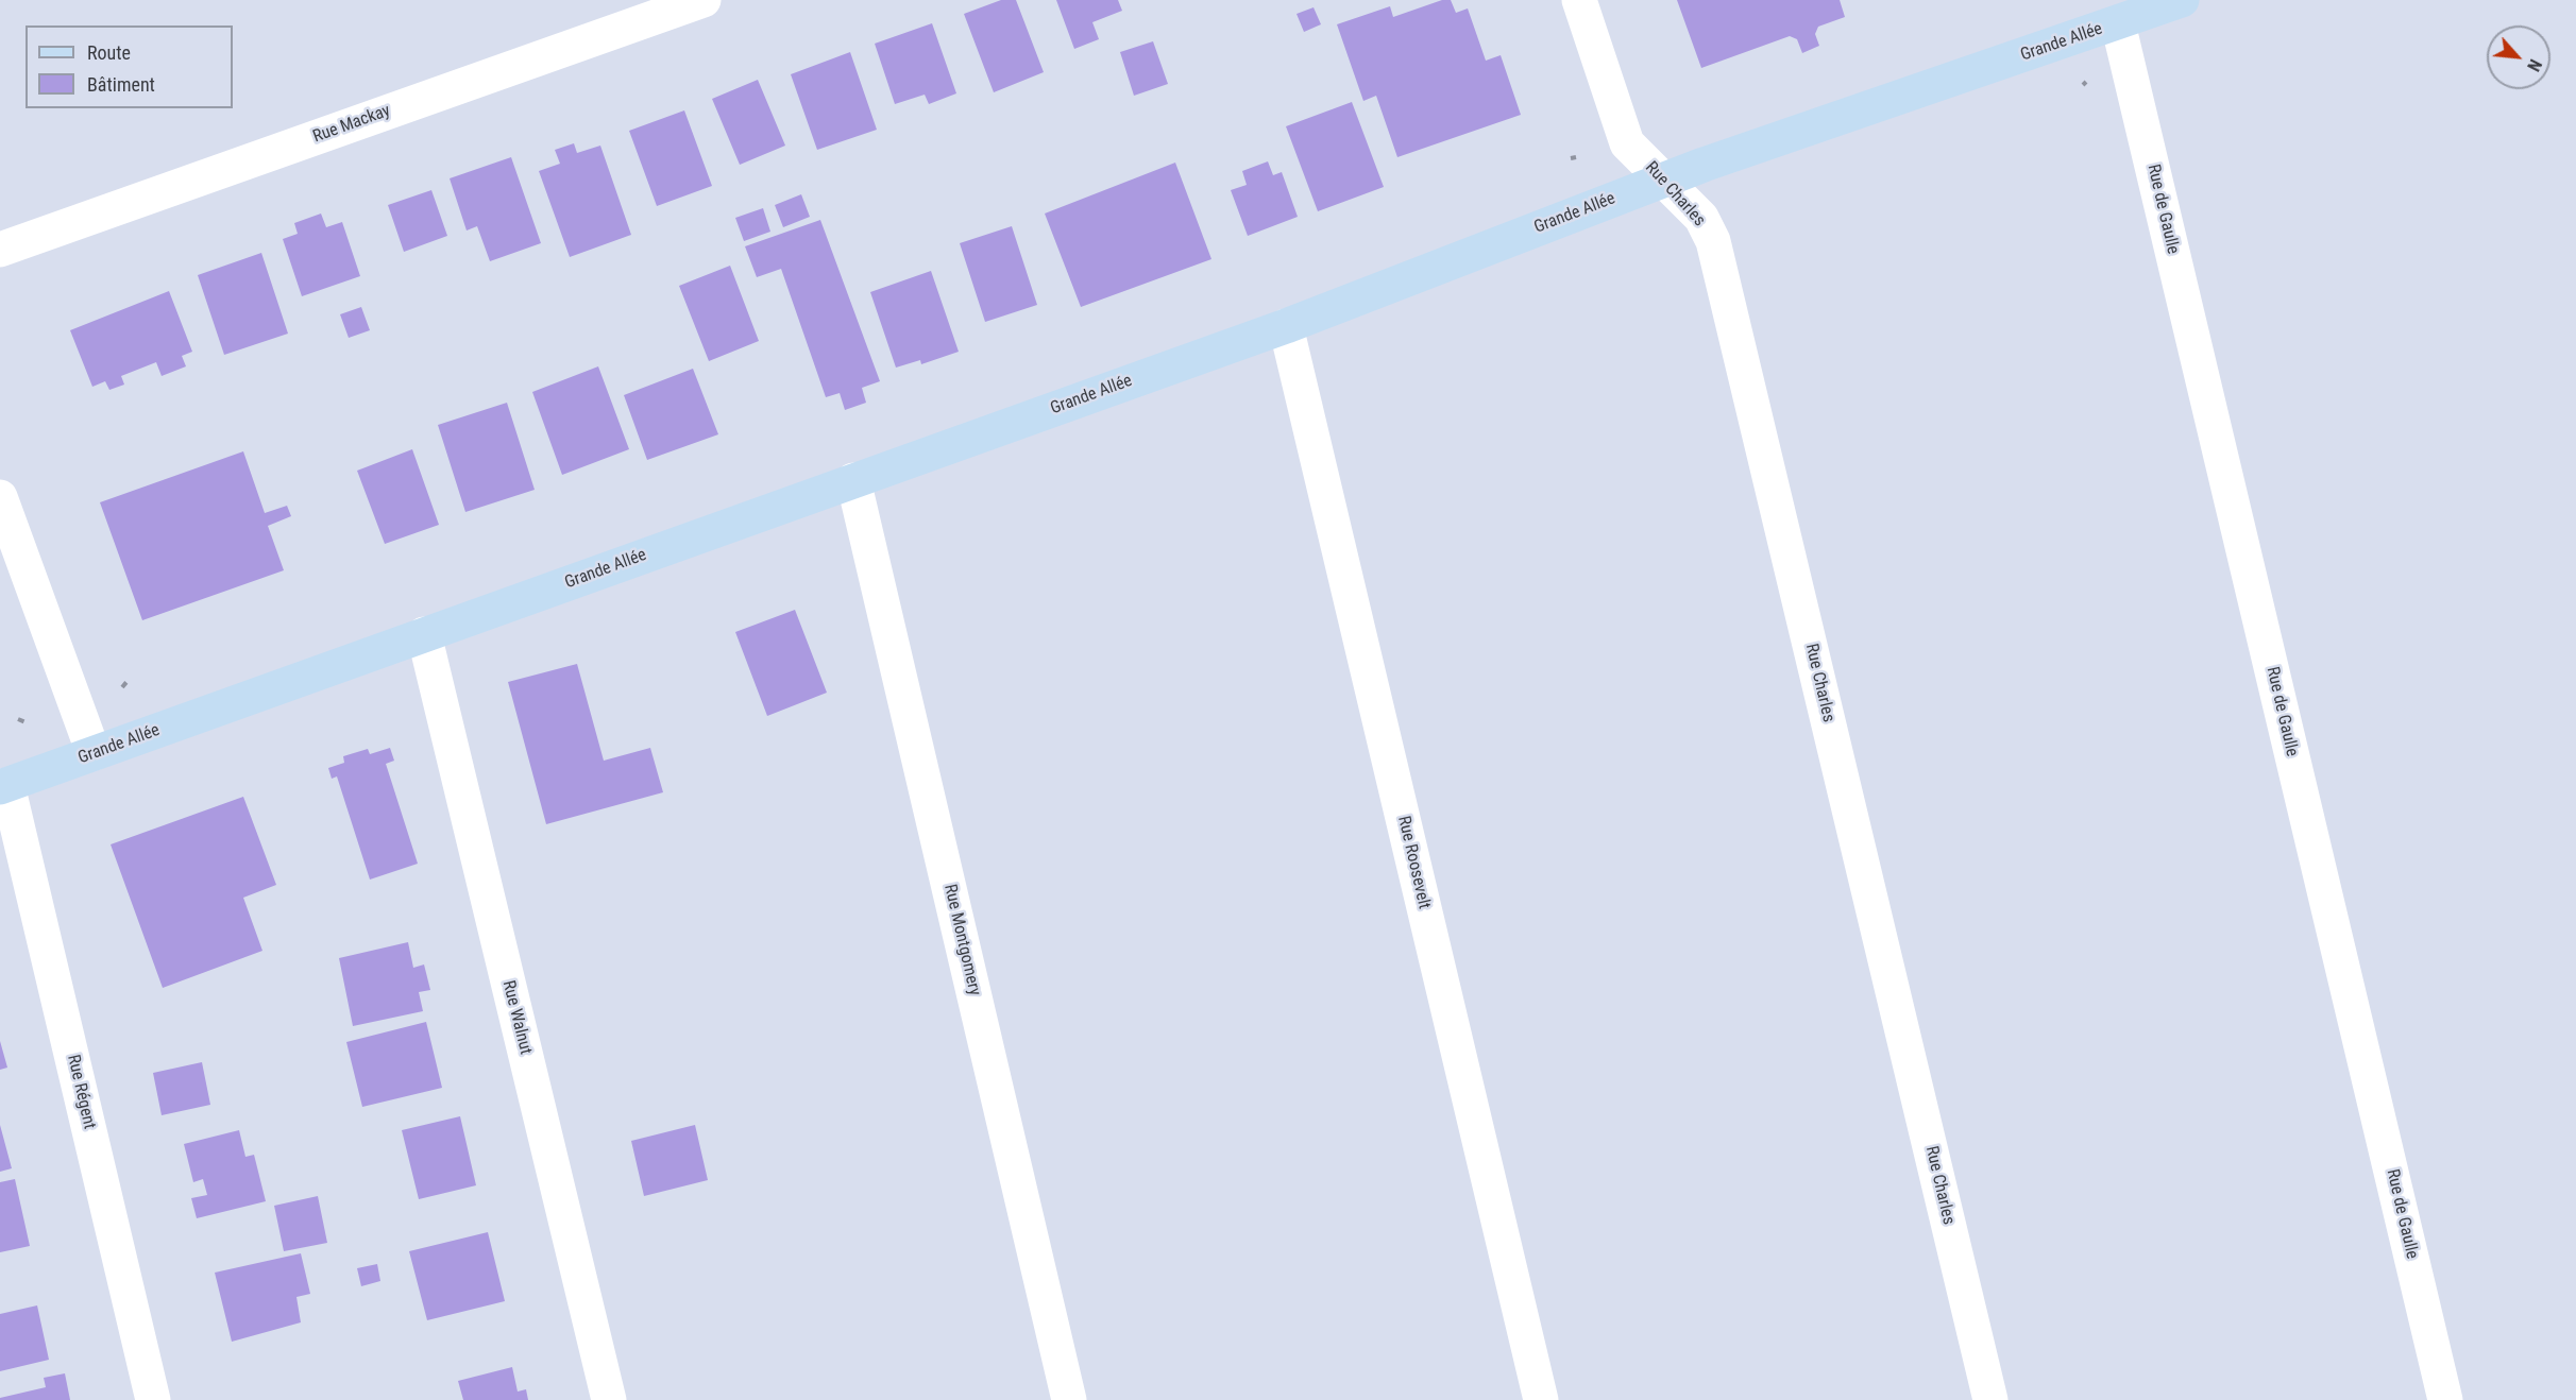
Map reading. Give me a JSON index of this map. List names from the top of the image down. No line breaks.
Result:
{"streets":{"main road":["Grande Allée"],"street":["Rue Mackay","Rue Charles","Rue de Gaulle","Rue Roosevelt","Rue Montgomery","Rue Walnut","Rue Régent"]},"crossings":[["Grande Allée","Rue Charles"],["Grande Allée","Rue de Gaulle"],["Grande Allée","Rue Roosevelt"],["Grande Allée","Rue Montgomery"],["Grande Allée","Rue Walnut"],["Grande Allée","Rue Régent"]],"legend":["Route","Bâtiment"],"north":"bottom right"}
